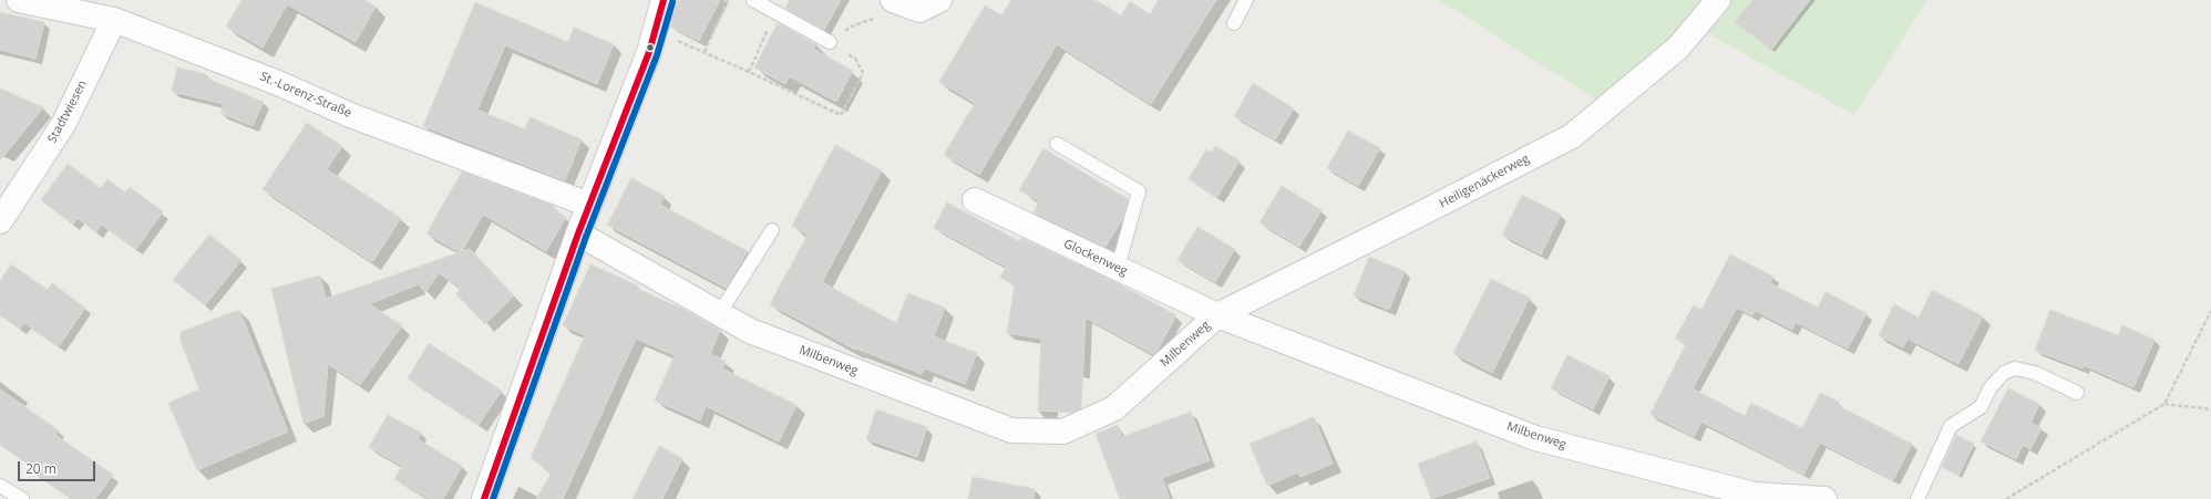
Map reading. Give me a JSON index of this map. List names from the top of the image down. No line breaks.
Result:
{"streets":{"street":["St.-Lorenz-Straße","Stadtwiesen","Heiligenäckerweg","Glockenweg","Milbenweg"]},"crossings":[["St.-Lorenz-Straße","Stadtwiesen"],["Heiligenäckerweg","Glockenweg"],["Heiligenäckerweg","Milbenweg"],["Glockenweg","Milbenweg"]],"scale_bar":"20 m"}
